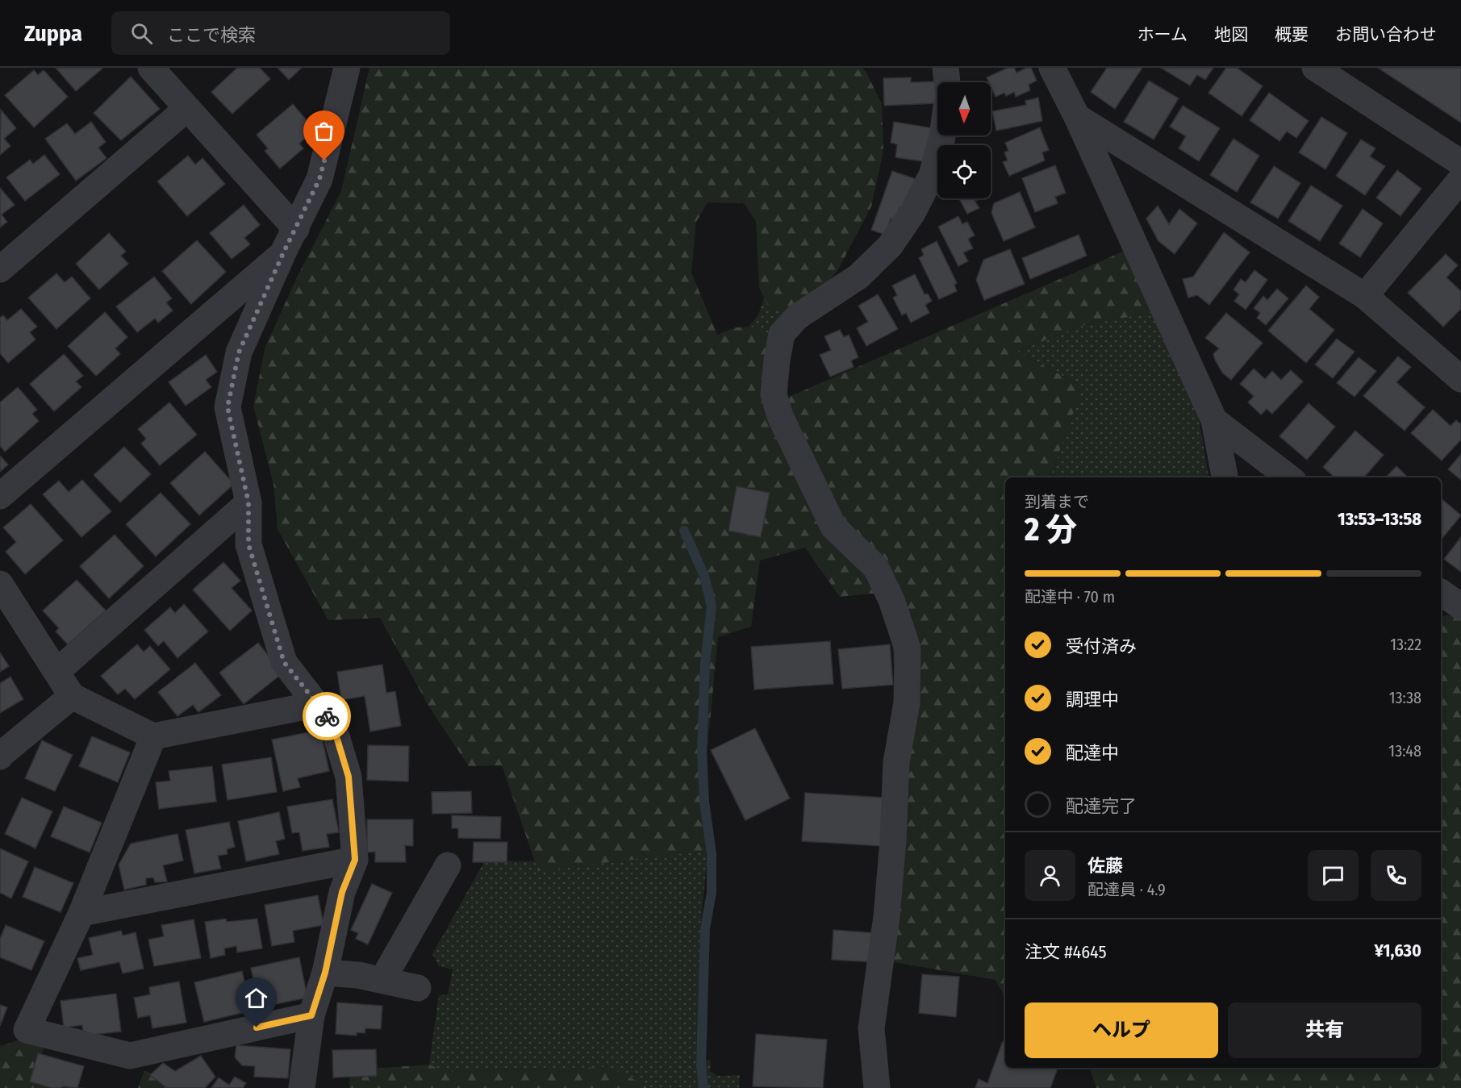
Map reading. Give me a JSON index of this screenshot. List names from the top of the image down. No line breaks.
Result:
{"north":"bottom","page":{"header":"Zuppa","search":"ここで検索","nav":["ホーム","地図","概要","お問い合わせ"],"heading":["2 分","到着まで","13:53–13:58"],"panel":["佐藤","配達員 · 4.9","注文 #4645","¥1,630"],"bar":"配達中 · 70 m","list":[["受付済み","13:22"],["調理中","13:38"],["配達中","13:48"],"配達完了"],"buttons":["ヘルプ","共有"]}}
